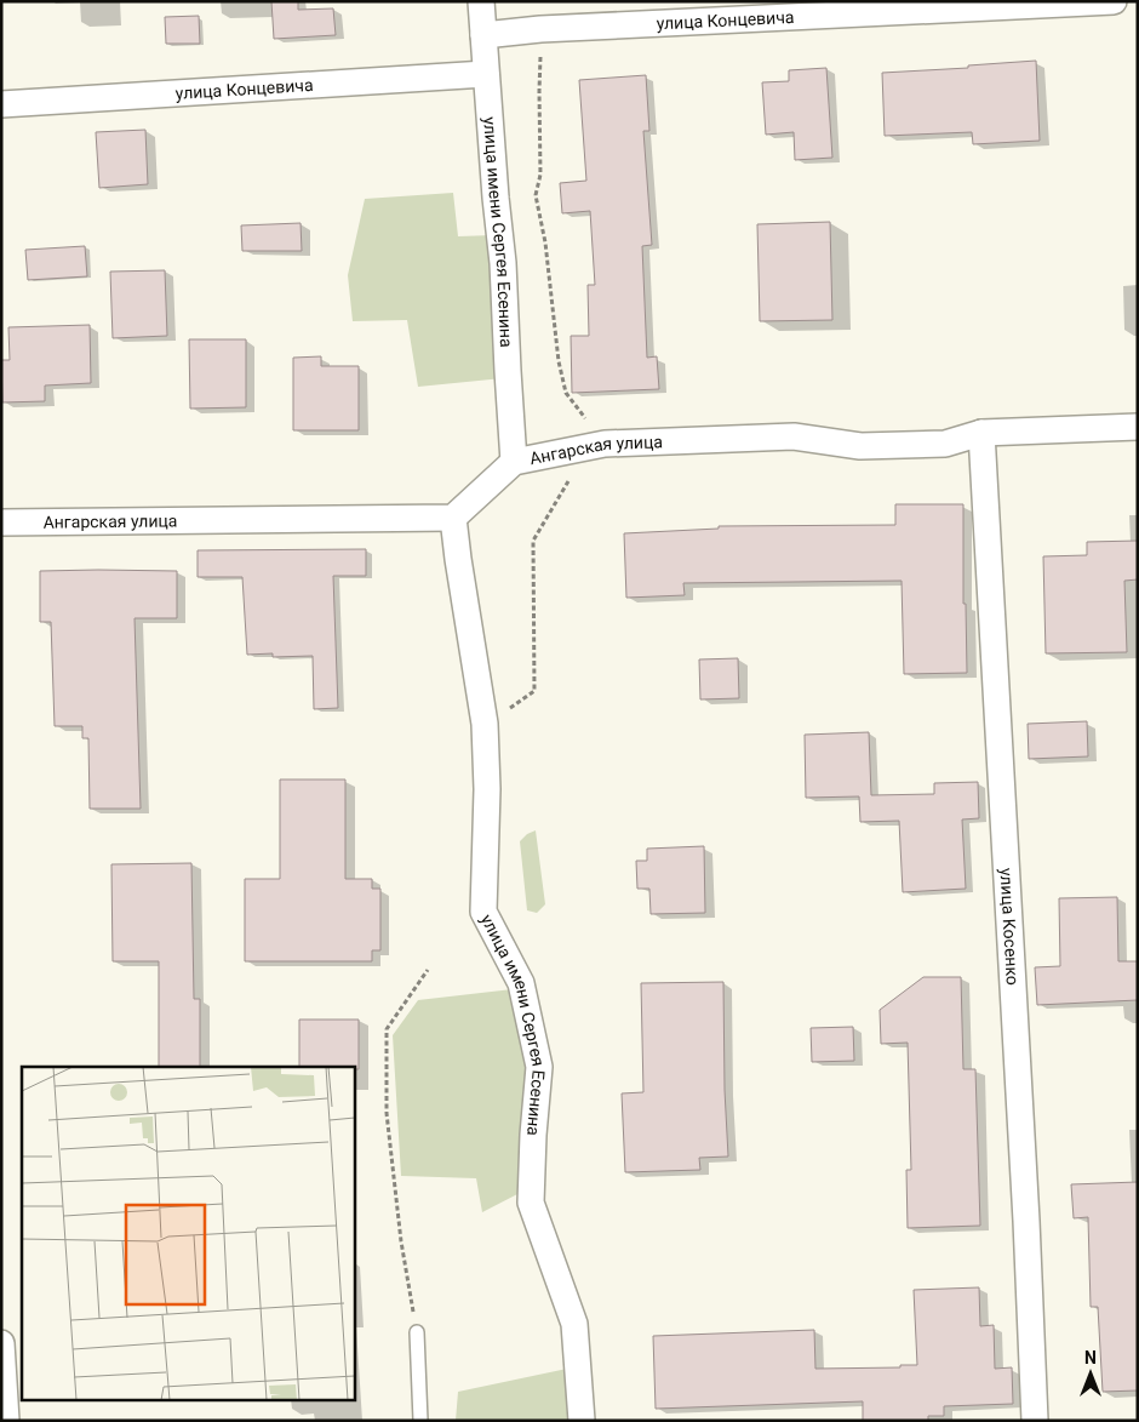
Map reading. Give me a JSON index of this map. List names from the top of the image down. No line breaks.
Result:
{"streets":{"street":["улица Концевича","улица имени Сергея Есенина","Ангарская улица","улица Косенко"]},"crossings":[["улица Концевича","улица имени Сергея Есенина"],["улица имени Сергея Есенина","Ангарская улица"],["Ангарская улица","улица Косенко"]],"north":"top"}
